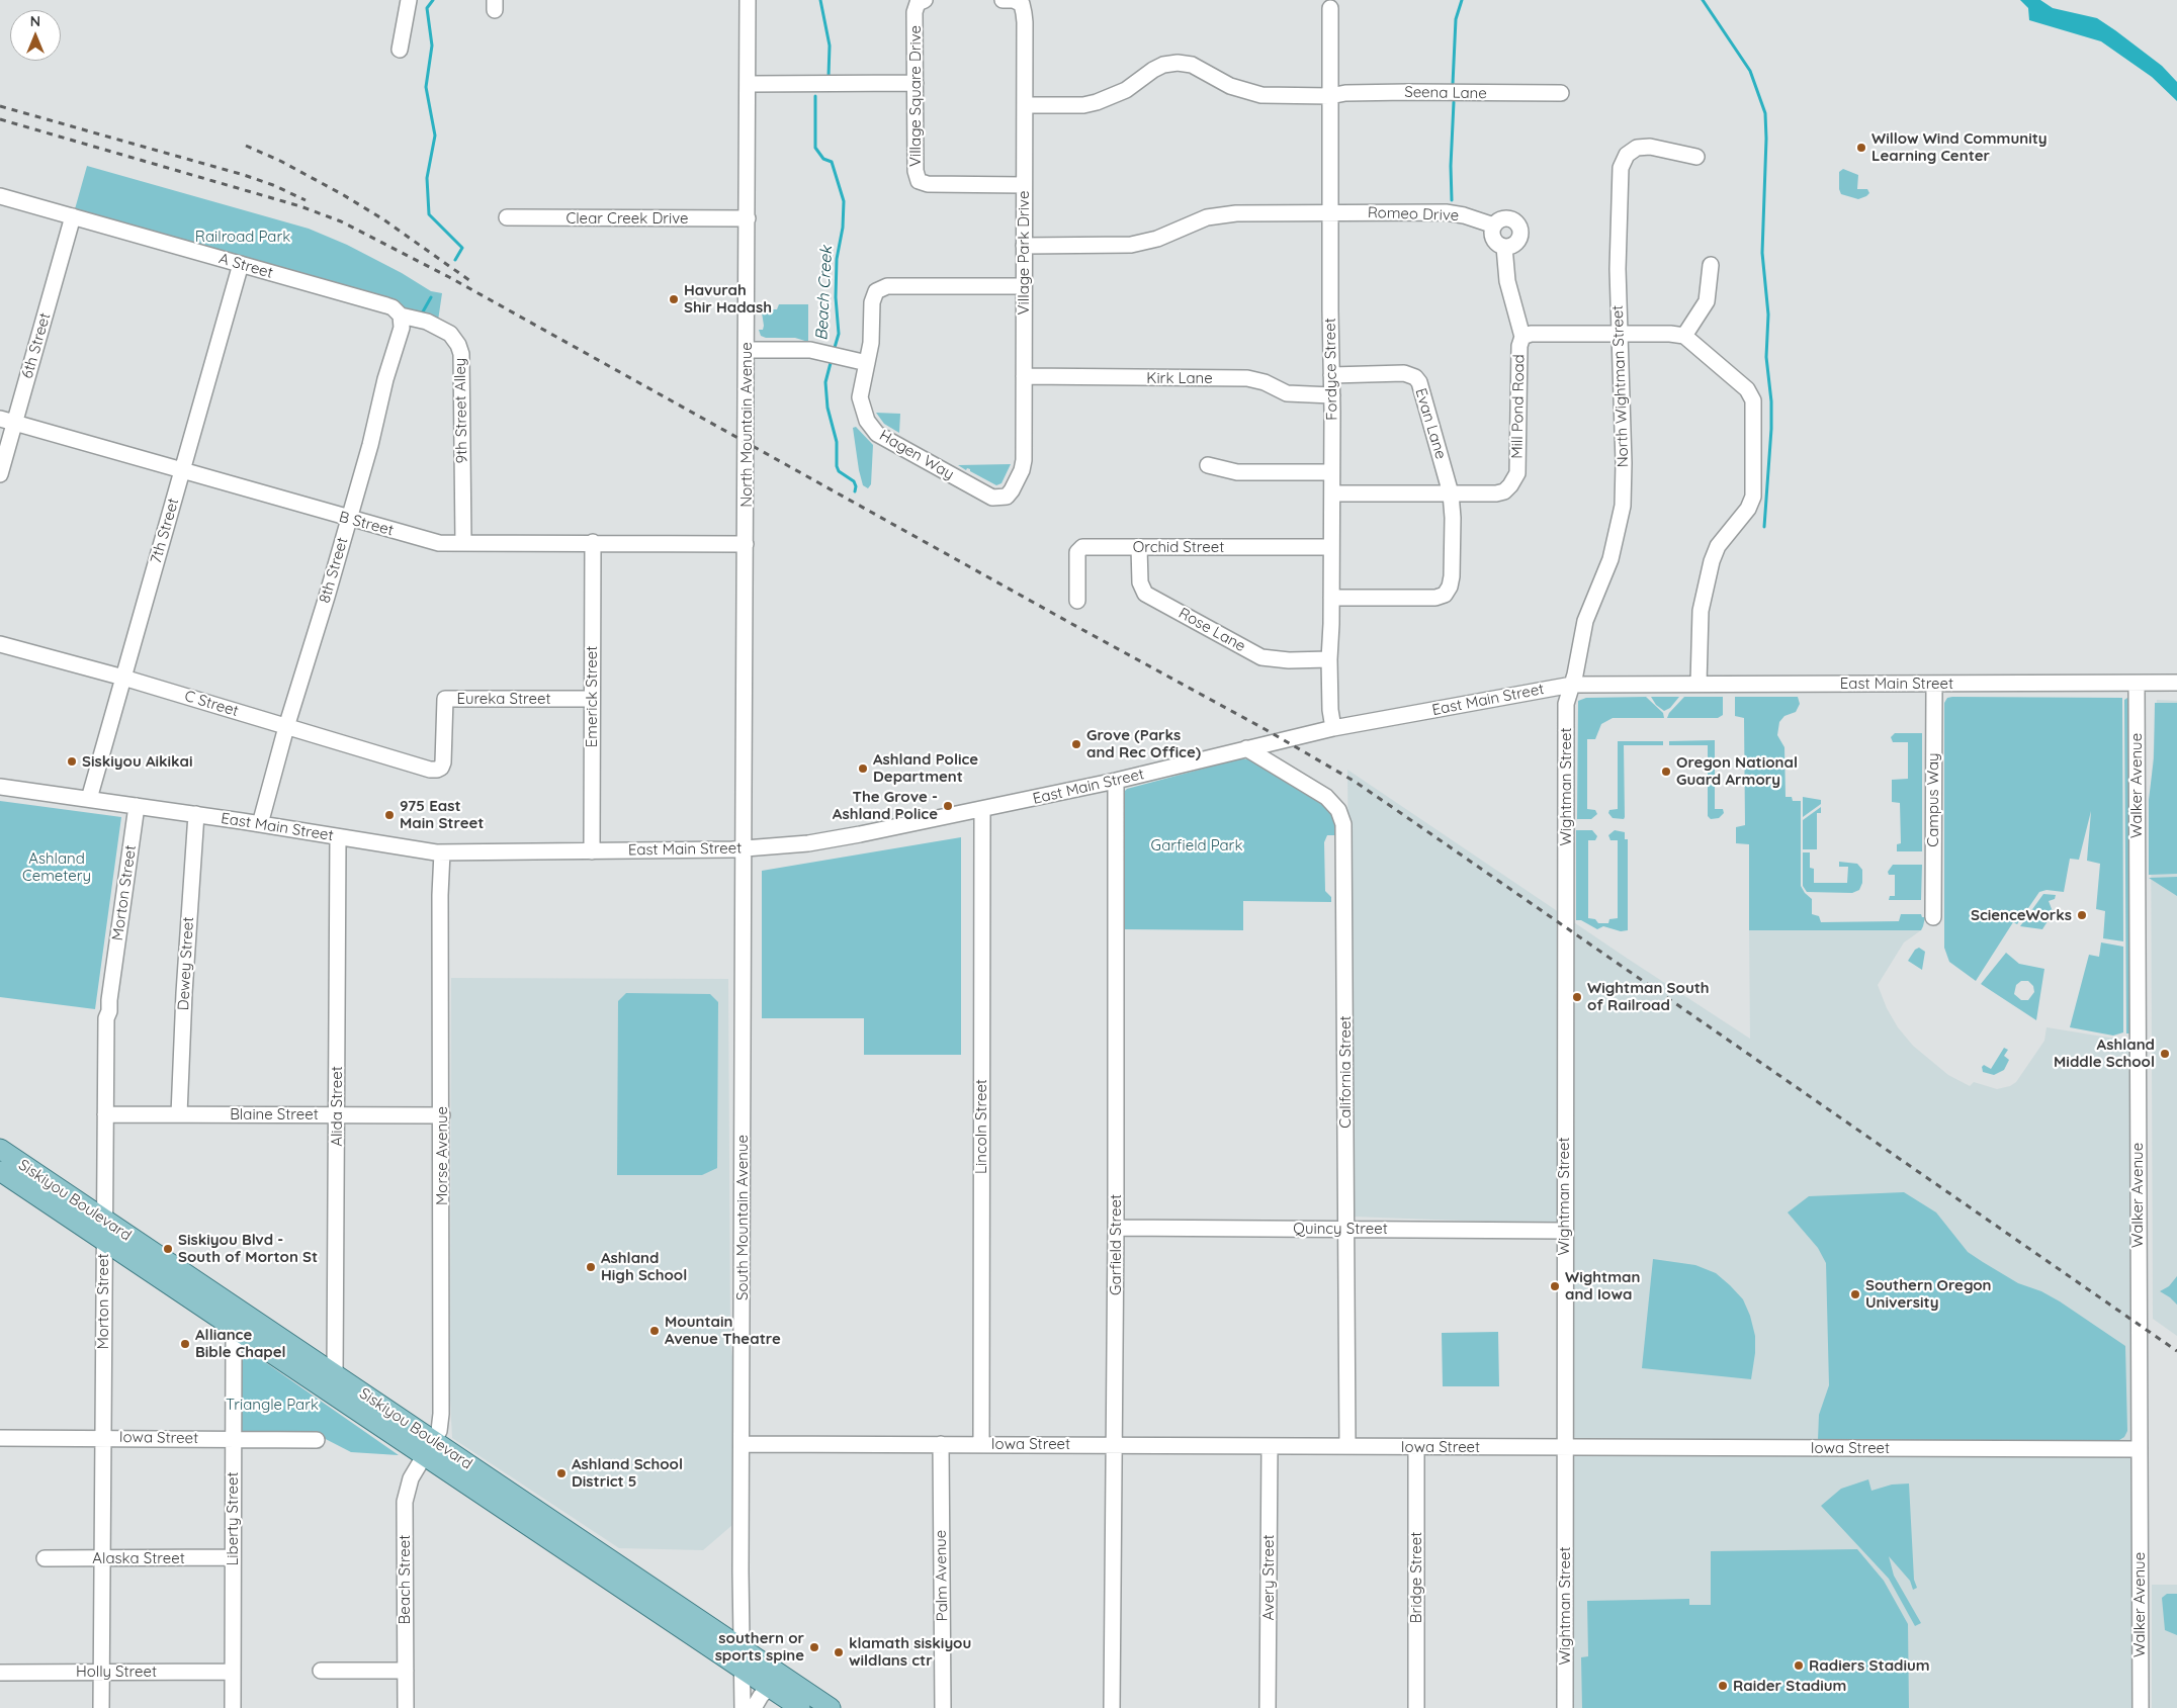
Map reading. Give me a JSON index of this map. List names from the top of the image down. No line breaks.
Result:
{"streets":{"main road":["Siskiyou Boulevard"],"street":["Seena Lane","Village Square Drive","Romeo Drive","Clear Creek Drive","Village Park Drive","A Street","6th Street","Fordyce Street","Kirk Lane","North Wightman Street","Mill Pond Road","9th Street Alley","Evan Lane","North Mountain Avenue","Hagen Way","B Street","7th Street","Orchid Street","8th Street","Rose Lane","East Main Street","Emerick Street","Eureka Street","C Street","Walker Avenue","Wightman Street","Campus Way","Morton Street","Dewey Street","California Street","Alida Street","Blaine Street","Lincoln Street","Morse Avenue","South Mountain Avenue","Quincy Street","Garfield Street","Iowa Street","Liberty Street","Alaska Street","Palm Avenue","Avery Street","Bridge Street","Beach Street","Holly Street"]},"crossings":[["Seena Lane","Village Park Drive"],["Seena Lane","Fordyce Street"],["Village Square Drive","Village Park Drive"],["Romeo Drive","Village Park Drive"],["Romeo Drive","Fordyce Street"],["Clear Creek Drive","North Mountain Avenue"],["Village Park Drive","Kirk Lane"],["Village Park Drive","Hagen Way"],["A Street","6th Street"],["A Street","9th Street Alley"],["A Street","7th Street"],["A Street","8th Street"],["6th Street","B Street"],["Fordyce Street","Kirk Lane"],["Fordyce Street","Mill Pond Road"],["Fordyce Street","Evan Lane"],["Fordyce Street","Orchid Street"],["Fordyce Street","Rose Lane"],["Fordyce Street","East Main Street"],["North Wightman Street","Mill Pond Road"],["North Wightman Street","East Main Street"],["North Wightman Street","Wightman Street"],["Mill Pond Road","Evan Lane"],["9th Street Alley","B Street"],["9th Street Alley","8th Street"],["North Mountain Avenue","B Street"],["North Mountain Avenue","East Main Street"],["North Mountain Avenue","South Mountain Avenue"],["B Street","7th Street"],["B Street","8th Street"],["B Street","Emerick Street"],["7th Street","East Main Street"],["7th Street","C Street"],["Orchid Street","Rose Lane"],["8th Street","East Main Street"],["8th Street","C Street"],["East Main Street","Emerick Street"],["East Main Street","Walker Avenue"],["East Main Street","Wightman Street"],["East Main Street","Campus Way"],["East Main Street","Morton Street"],["East Main Street","Dewey Street"],["East Main Street","California Street"],["East Main Street","Alida Street"],["East Main Street","Lincoln Street"],["East Main Street","Morse Avenue"],["East Main Street","South Mountain Avenue"],["East Main Street","Garfield Street"],["Emerick Street","Eureka Street"],["Eureka Street","C Street"],["Walker Avenue","Iowa Street"],["Wightman Street","Quincy Street"],["Wightman Street","Iowa Street"],["Morton Street","Blaine Street"],["Morton Street","Siskiyou Boulevard"],["Morton Street","Iowa Street"],["Morton Street","Alaska Street"],["Morton Street","Holly Street"],["Dewey Street","Blaine Street"],["California Street","Quincy Street"],["California Street","Iowa Street"],["Alida Street","Blaine Street"],["Alida Street","Siskiyou Boulevard"],["Blaine Street","Morse Avenue"],["Lincoln Street","Iowa Street"],["Morse Avenue","Siskiyou Boulevard"],["Morse Avenue","Beach Street"],["Siskiyou Boulevard","South Mountain Avenue"],["Siskiyou Boulevard","Liberty Street"],["Siskiyou Boulevard","Beach Street"],["South Mountain Avenue","Iowa Street"],["Quincy Street","Garfield Street"],["Garfield Street","Iowa Street"],["Iowa Street","Liberty Street"],["Iowa Street","Palm Avenue"],["Iowa Street","Avery Street"],["Iowa Street","Bridge Street"],["Liberty Street","Alaska Street"],["Liberty Street","Holly Street"]],"water":["Beach Creek"],"parks":["Railroad Park","Garfield Park","Ashland Cemetery","Triangle Park"],"places":["Willow Wind Community Learning Center","Havurah Shir Hadash","Grove (Parks and Rec Office)","Siskiyou Aikikai","Ashland Police Department","Oregon National Guard Armory","The Grove - Ashland Police","975 East Main Street","ScienceWorks","Wightman South of Railroad","Ashland Middle School","Siskiyou Blvd - South of Morton St","Ashland High School","Wightman and Iowa","Southern Oregon University","Mountain Avenue Theatre","Alliance Bible Chapel","Ashland School District 5","southern or sports spine","klamath siskiyou wildlans ctr","Radiers Stadium","Raider Stadium"],"north":"top"}
